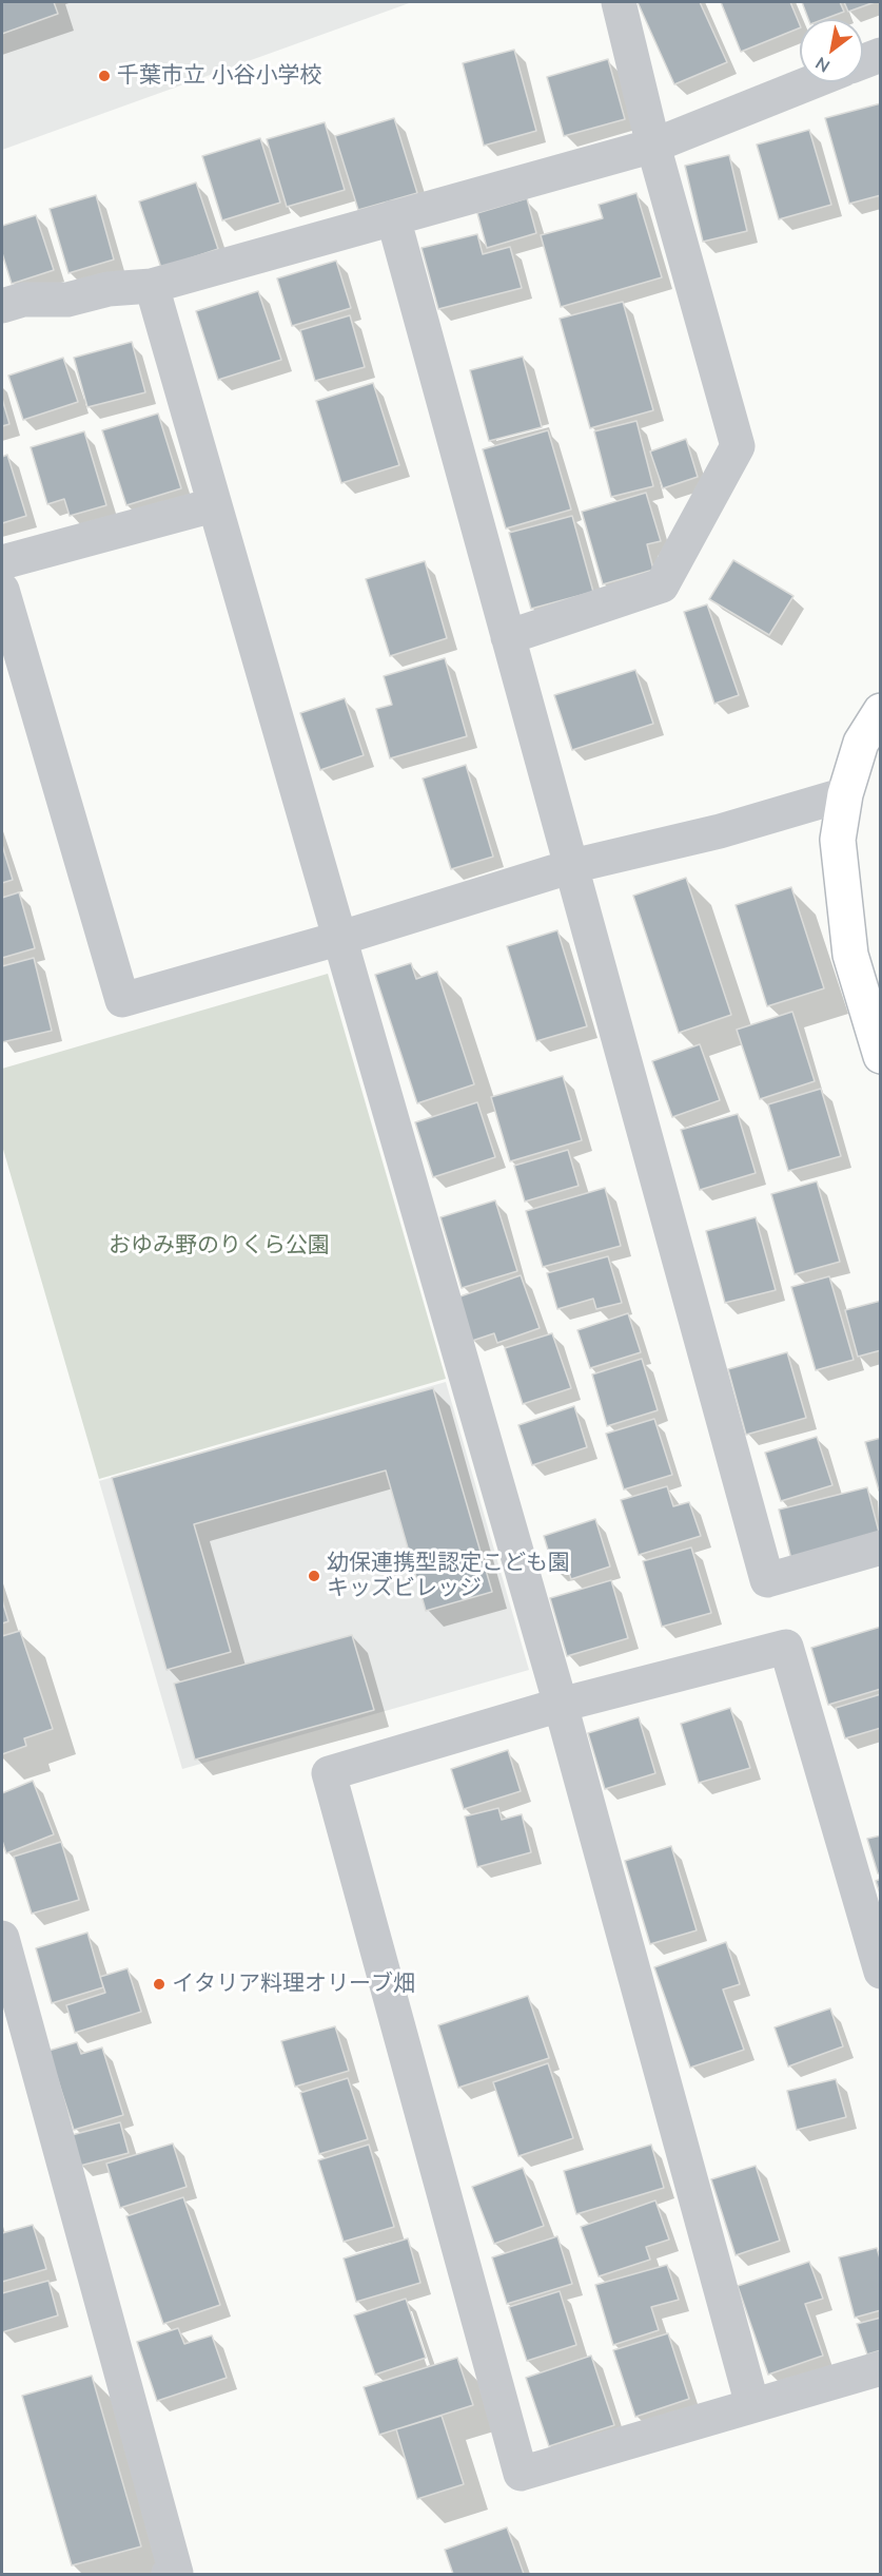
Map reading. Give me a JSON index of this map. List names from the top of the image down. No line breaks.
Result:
{"parks":["おゆみ野のりくら公園"],"places":["千葉市立 小谷小学校","幼保連携型認定こども園 キッズビレッジ","イタリア料理オリーブ畑"],"north":"bottom left"}
